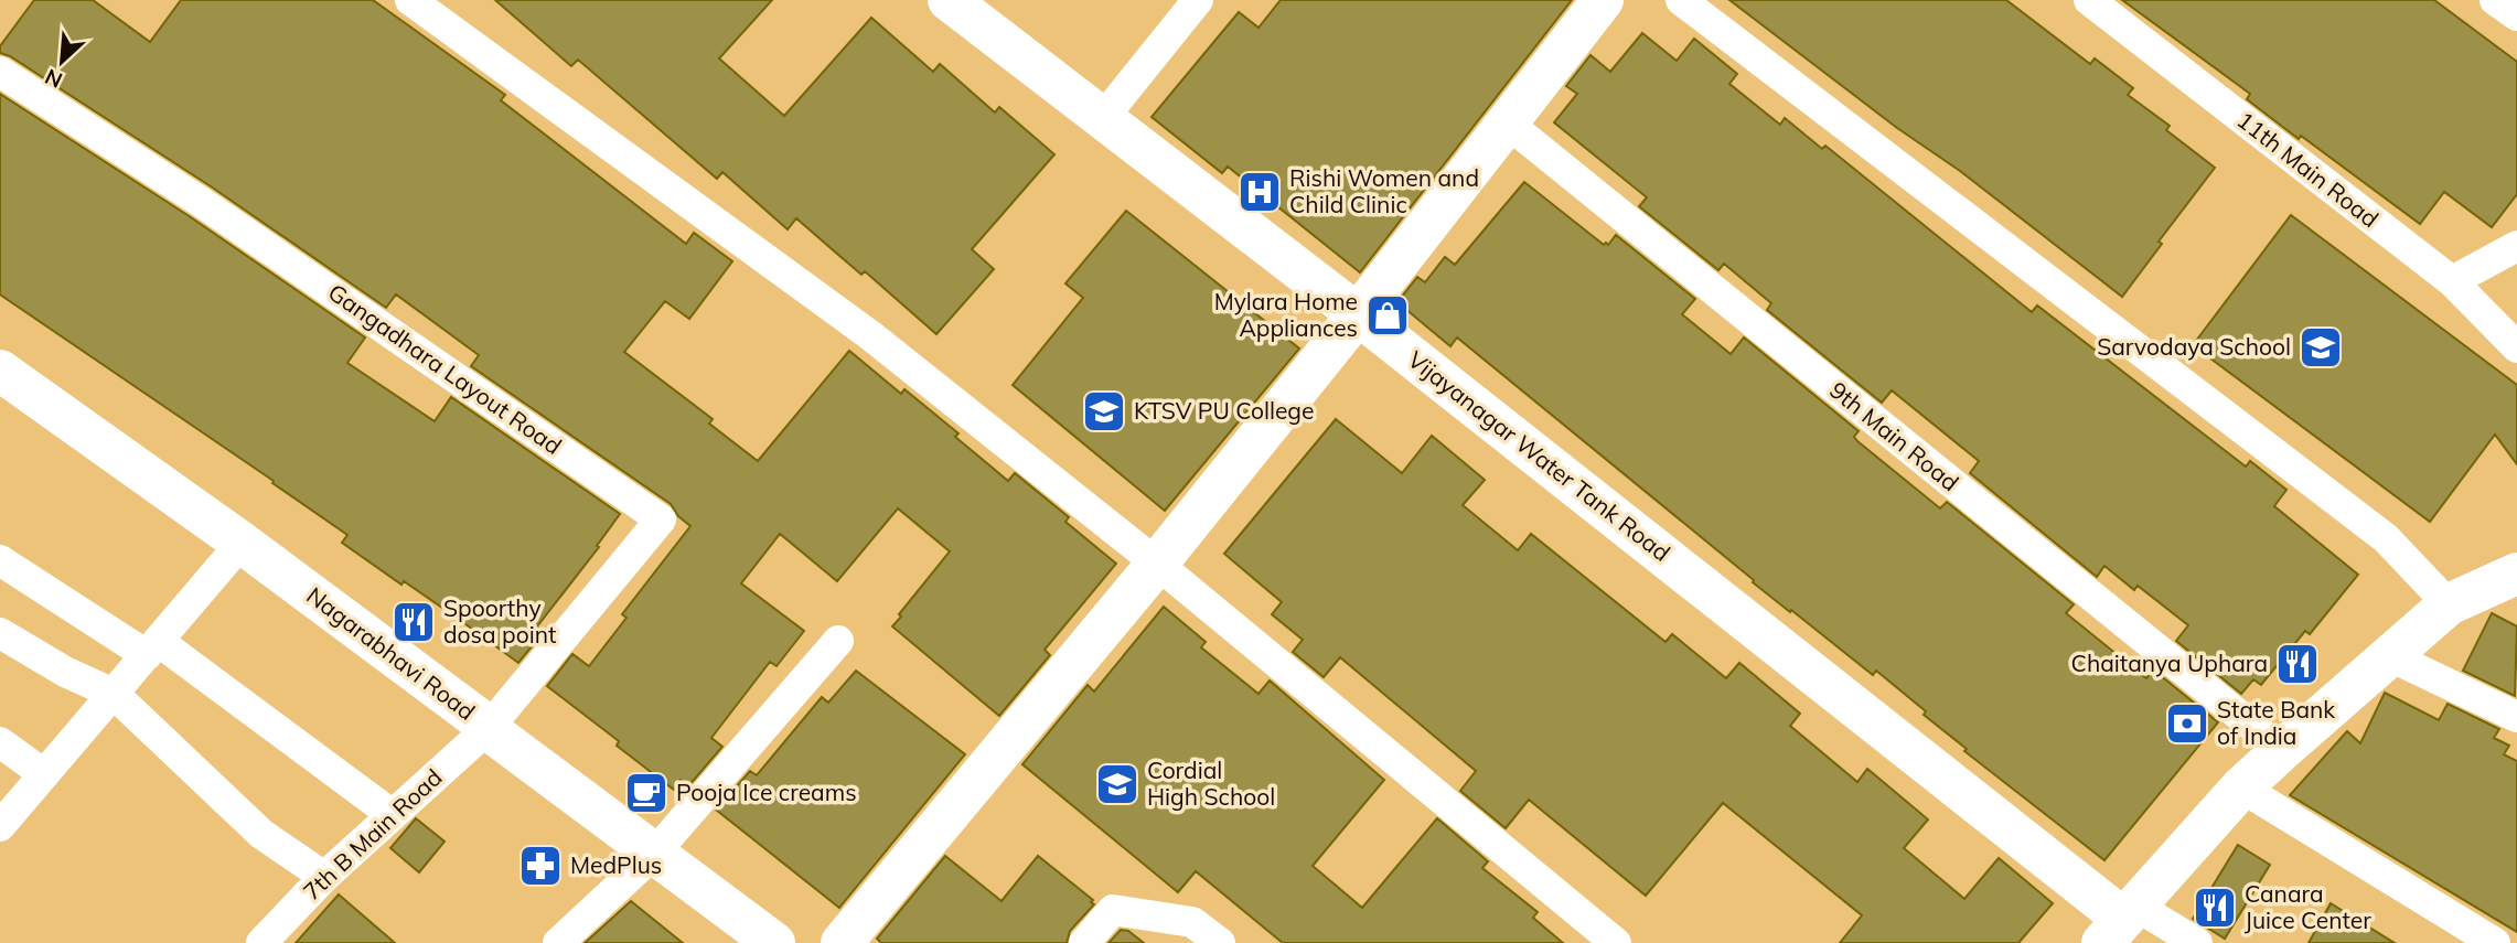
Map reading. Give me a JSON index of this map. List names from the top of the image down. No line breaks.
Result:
{"streets":{"street":["11th Main Road","Gangadhara Layout Road","9th Main Road","Vijayanagar Water Tank Road","Nagarabhavi Road","7th B Main Road"]},"crossings":[["Gangadhara Layout Road","Nagarabhavi Road"],["Gangadhara Layout Road","7th B Main Road"],["Nagarabhavi Road","7th B Main Road"]],"places":{"hospital":["Rishi Women and Child Clinic"],"shop":["Mylara Home Appliances"],"school or university":["Sarvodaya School","KTSV PU College","Cordial High School"],"restaurant":["Spoorthy dosa point","Chaitanya Uphara","Canara Juice Center"],"bank":["State Bank of India"],"cafe":["Pooja Ice creams"],"pharmacy":["MedPlus"]},"north":"bottom left"}
